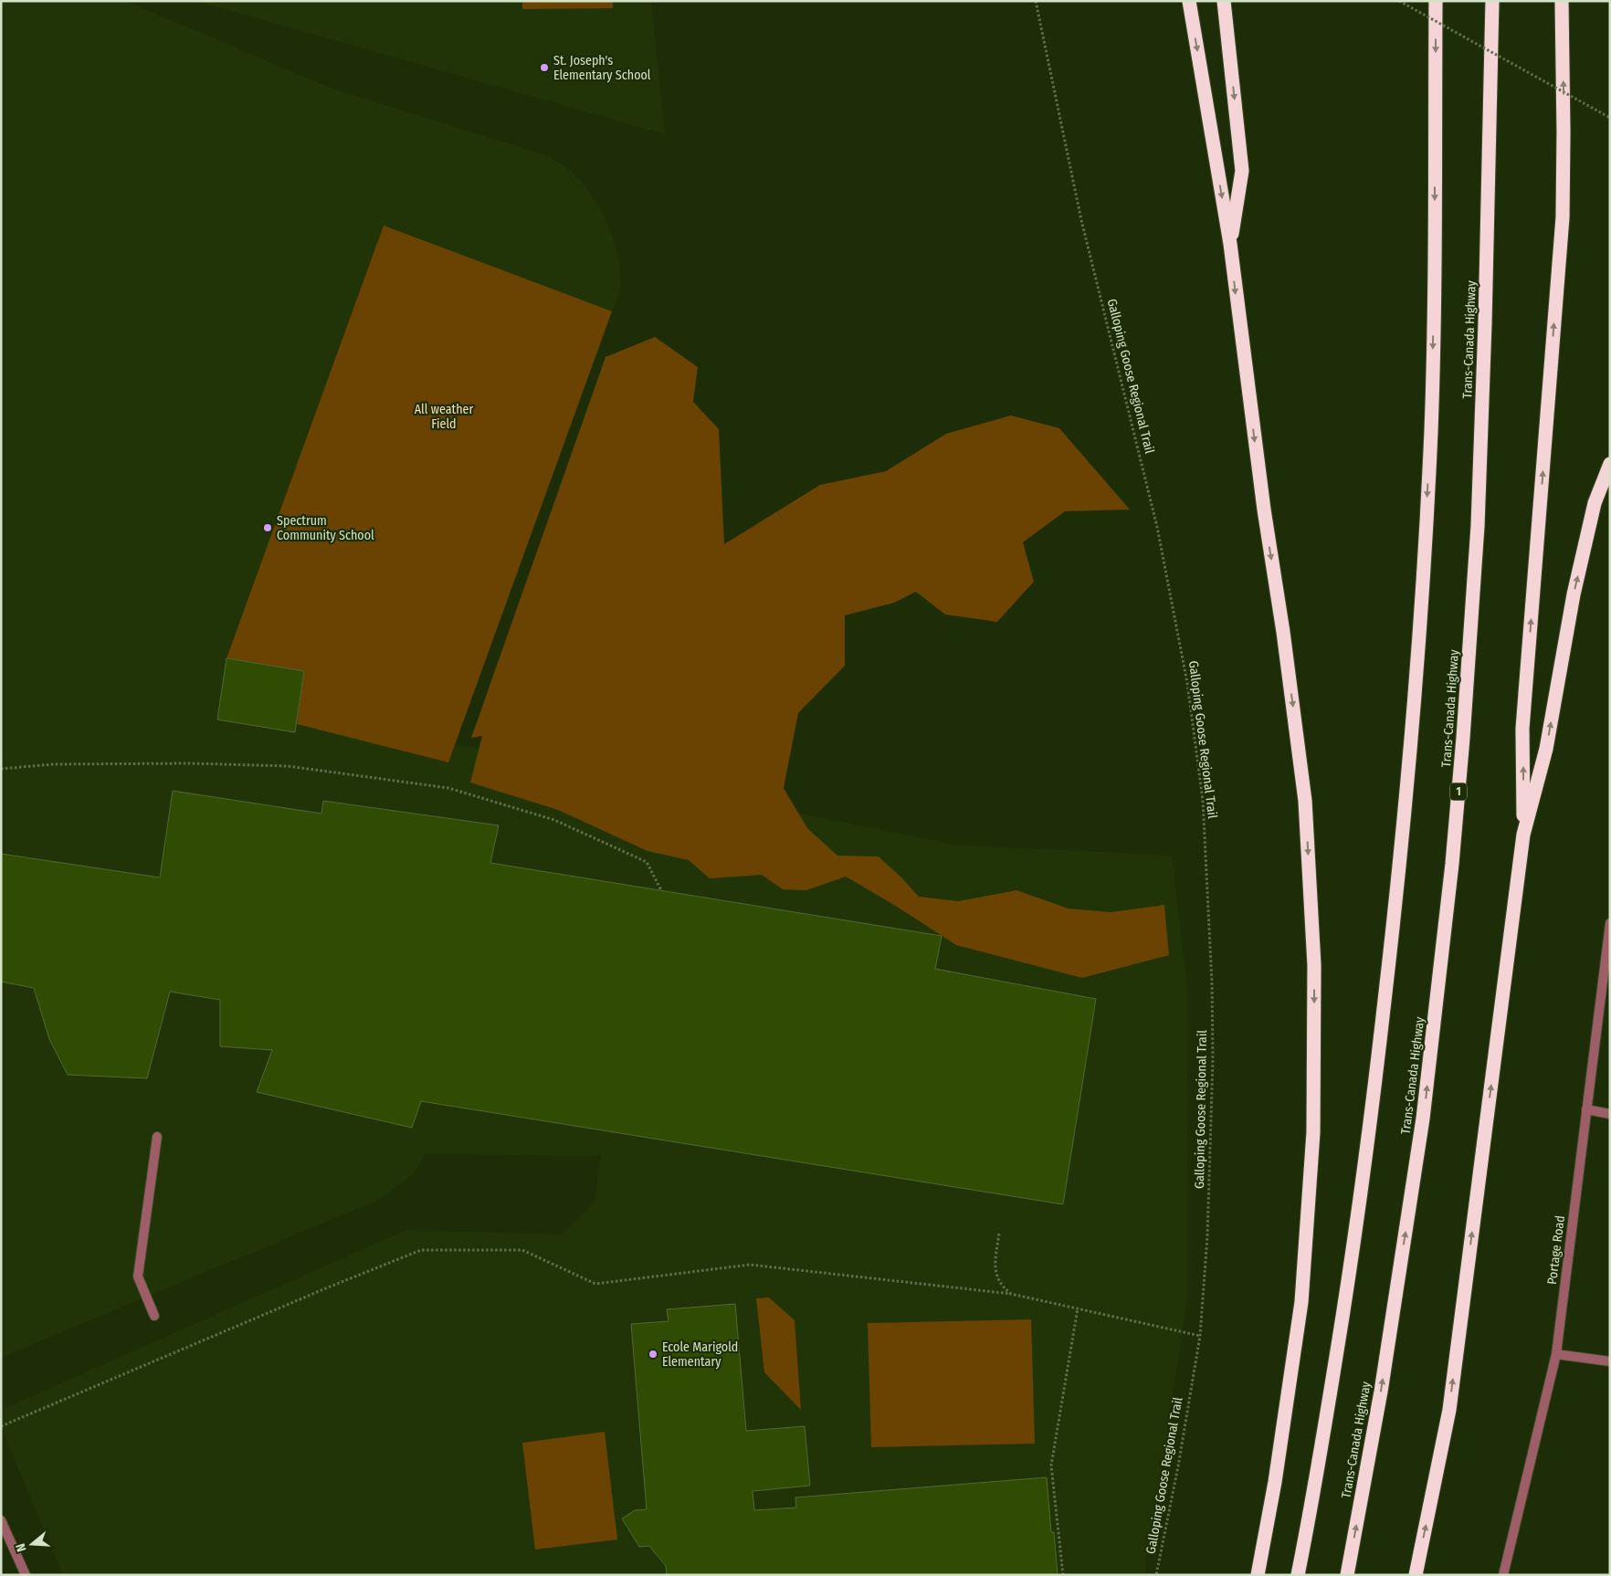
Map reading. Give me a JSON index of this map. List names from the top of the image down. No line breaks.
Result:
{"streets":{"highway":["Trans-Canada Highway","1"],"street":["Portage Road"],"path":["Galloping Goose Regional Trail"]},"parks":["All weather Field"],"places":["St. Joseph's Elementary School","Spectrum Community School","Ecole Marigold Elementary"],"north":"left"}
